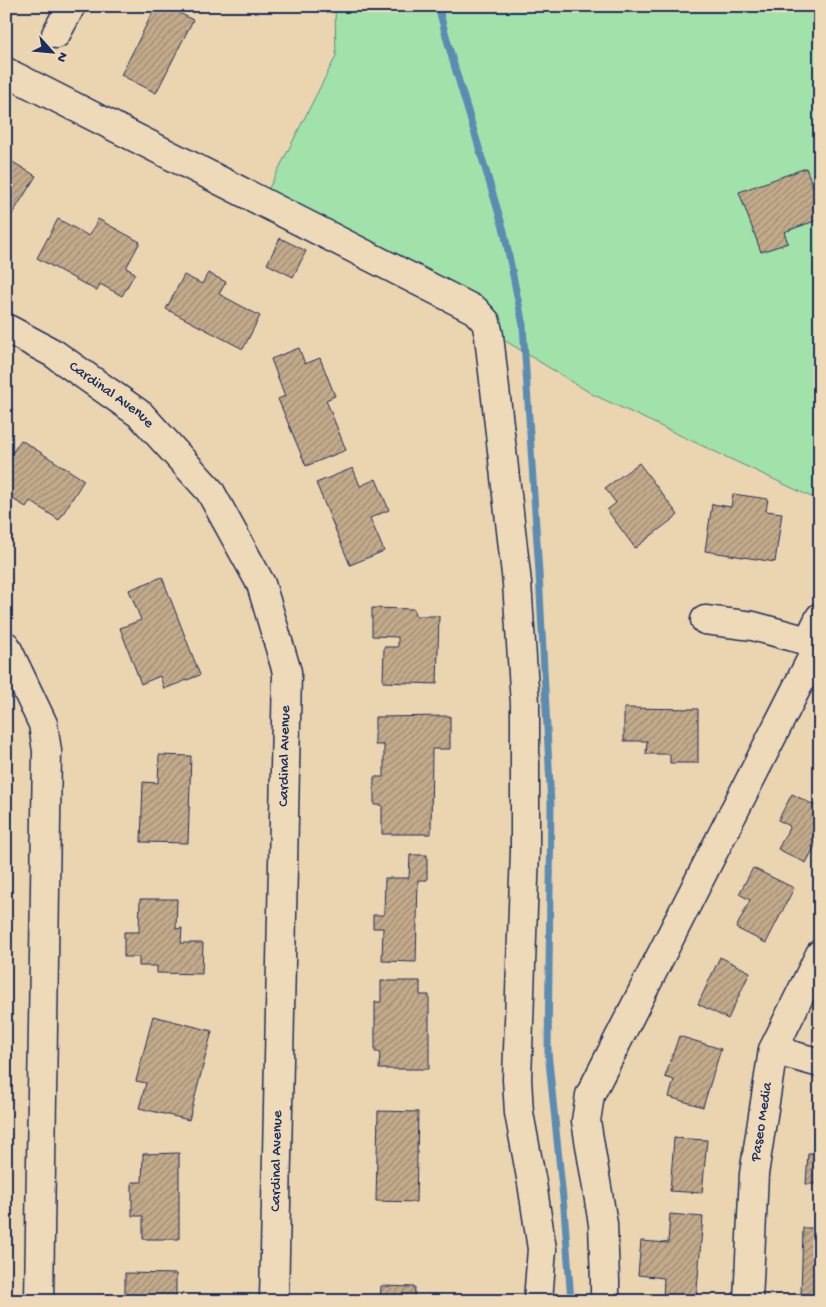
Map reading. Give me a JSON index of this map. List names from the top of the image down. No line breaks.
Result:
{"streets":{"street":["Cardinal Avenue","Paseo Media"]},"north":"bottom right"}
